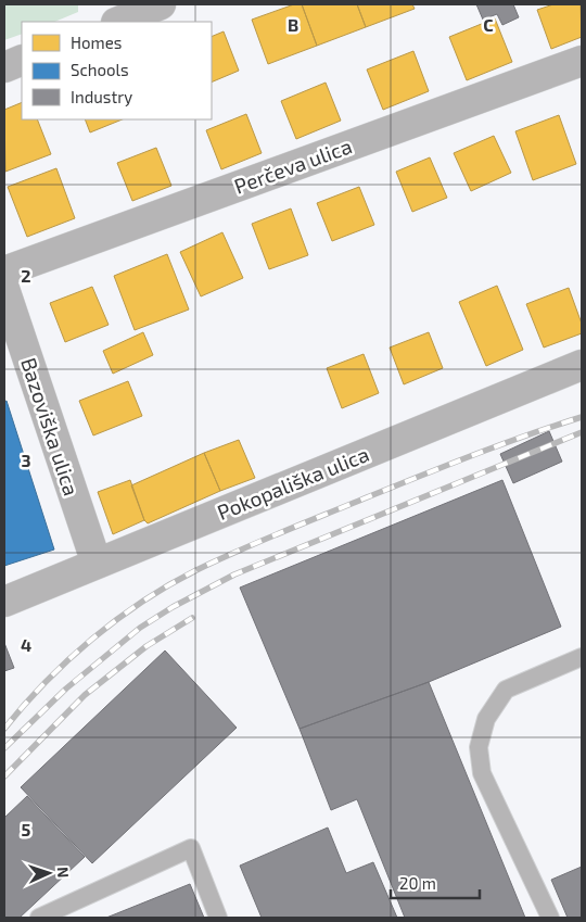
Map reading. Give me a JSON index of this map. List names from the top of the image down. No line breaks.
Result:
{"streets":{"street":["Perčeva ulica","Bazoviška ulica","Pokopališka ulica"]},"crossings":[["Bazoviška ulica","Pokopališka ulica"]],"legend":["Homes","Schools","Industry"],"scale_bar":"20 m","north":"right","grid":{"columns":["B","C"],"rows":["2","3","4","5"]}}
